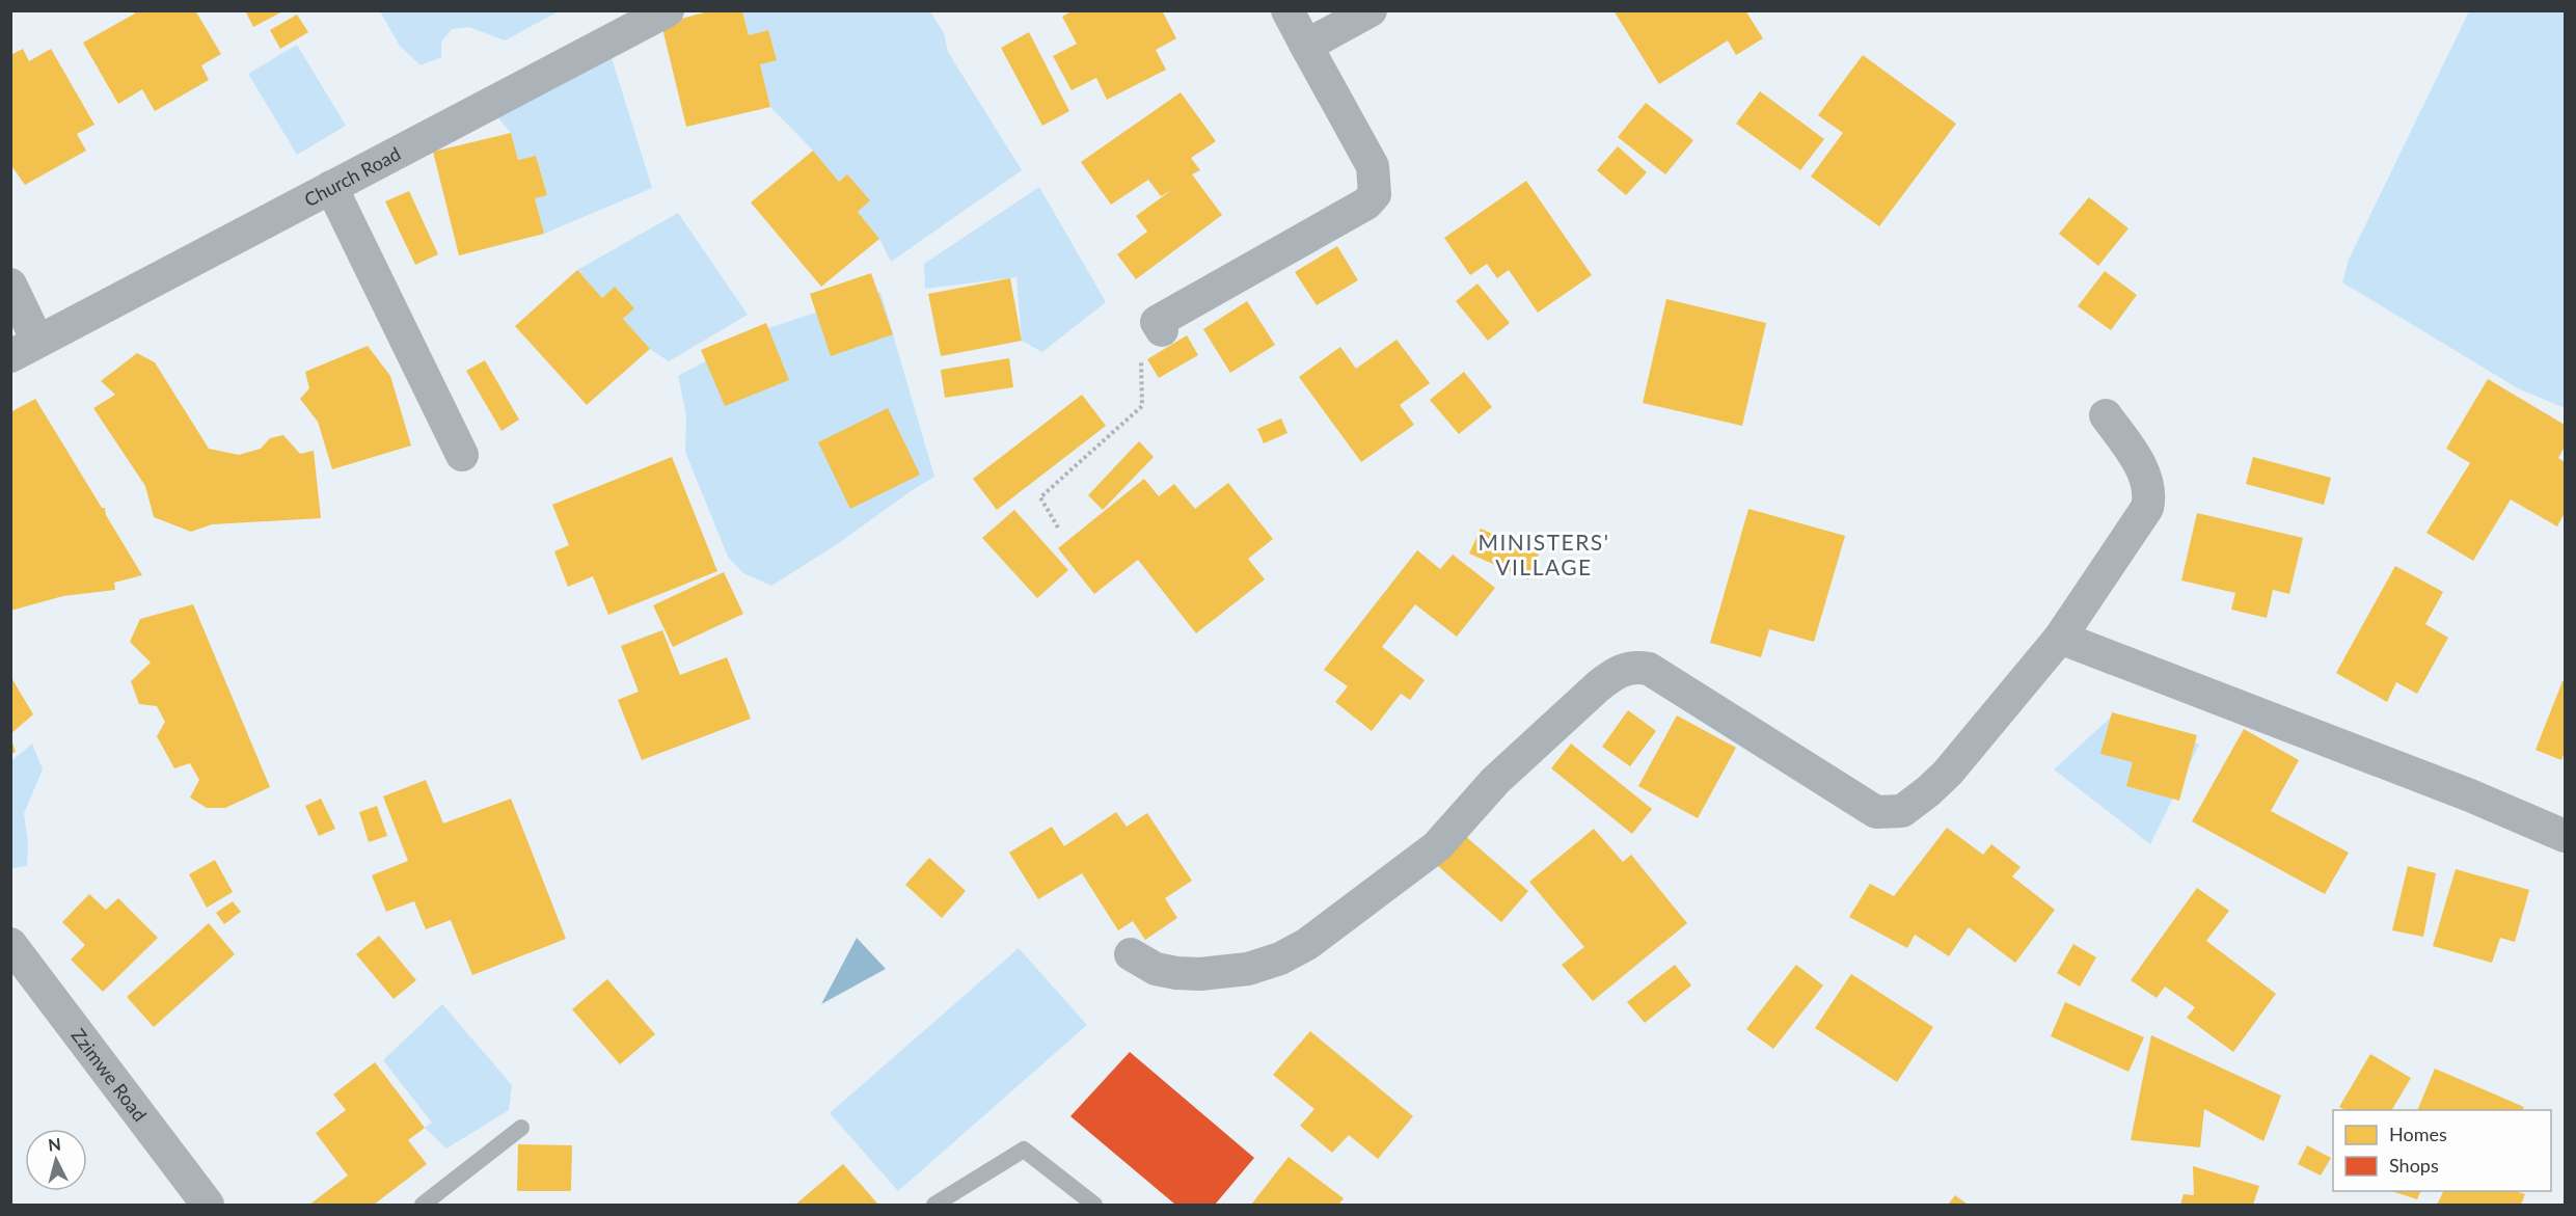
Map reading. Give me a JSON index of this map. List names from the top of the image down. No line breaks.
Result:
{"streets":{"street":["Church Road","Zzimwe Road"]},"districts":["MINISTERS' VILLAGE"],"legend":["Homes","Shops"],"north":"top"}
